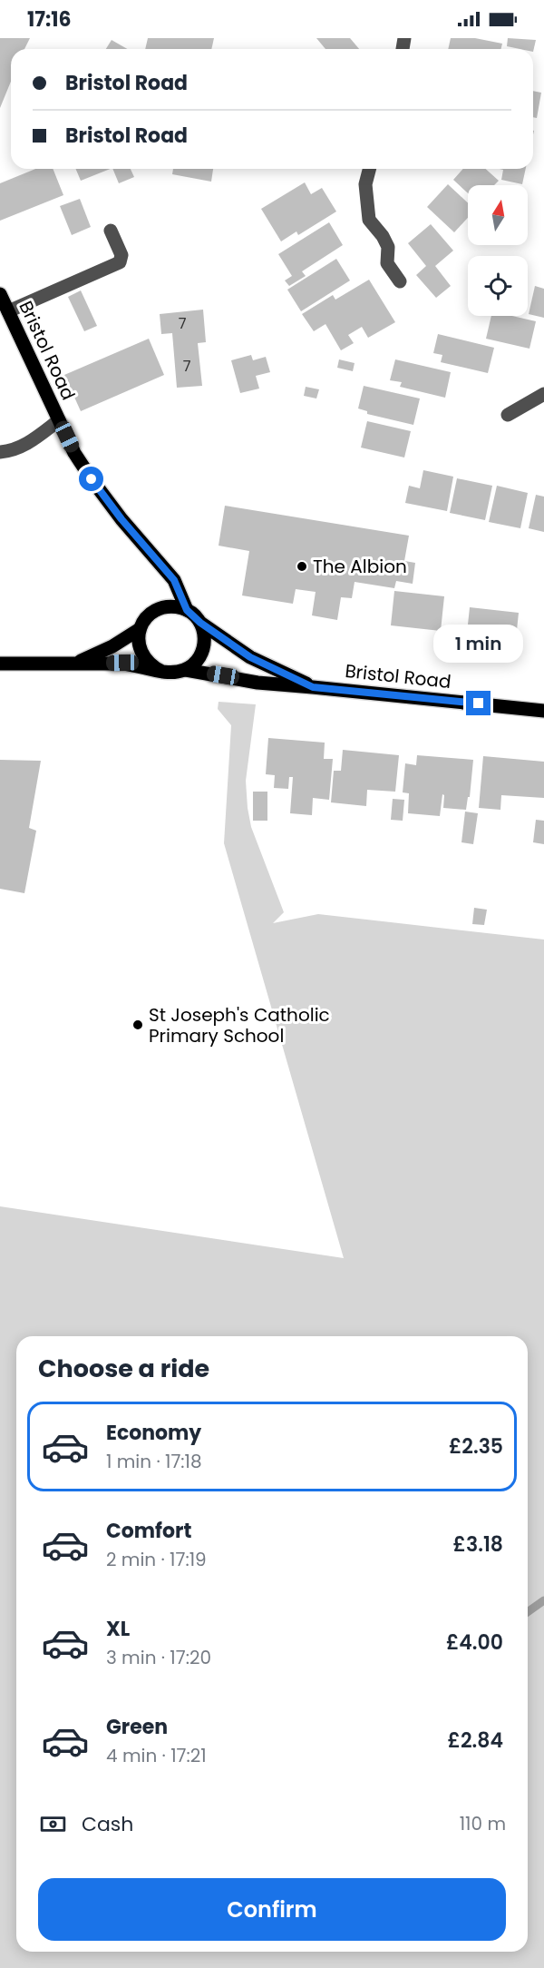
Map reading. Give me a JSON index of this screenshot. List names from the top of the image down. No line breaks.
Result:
{"streets":{"main road":["Bristol Road"]},"places":["The Albion","St Joseph's Catholic Primary School"],"house_numbers":["7","7"],"north":"top","page":{"status":"17:16","banner":["Bristol Road","Bristol Road"],"bubble":"1 min","heading":"Choose a ride","list":[{"name":"Economy","note":"1 min · 17:18","value":"£2.35"},{"name":"Comfort","note":"2 min · 17:19","value":"£3.18"},{"name":"XL","note":"3 min · 17:20","value":"£4.00"},{"name":"Green","note":"4 min · 17:21","value":"£2.84"}],"pay":["Cash","110 m"],"buttons":"Confirm"}}
